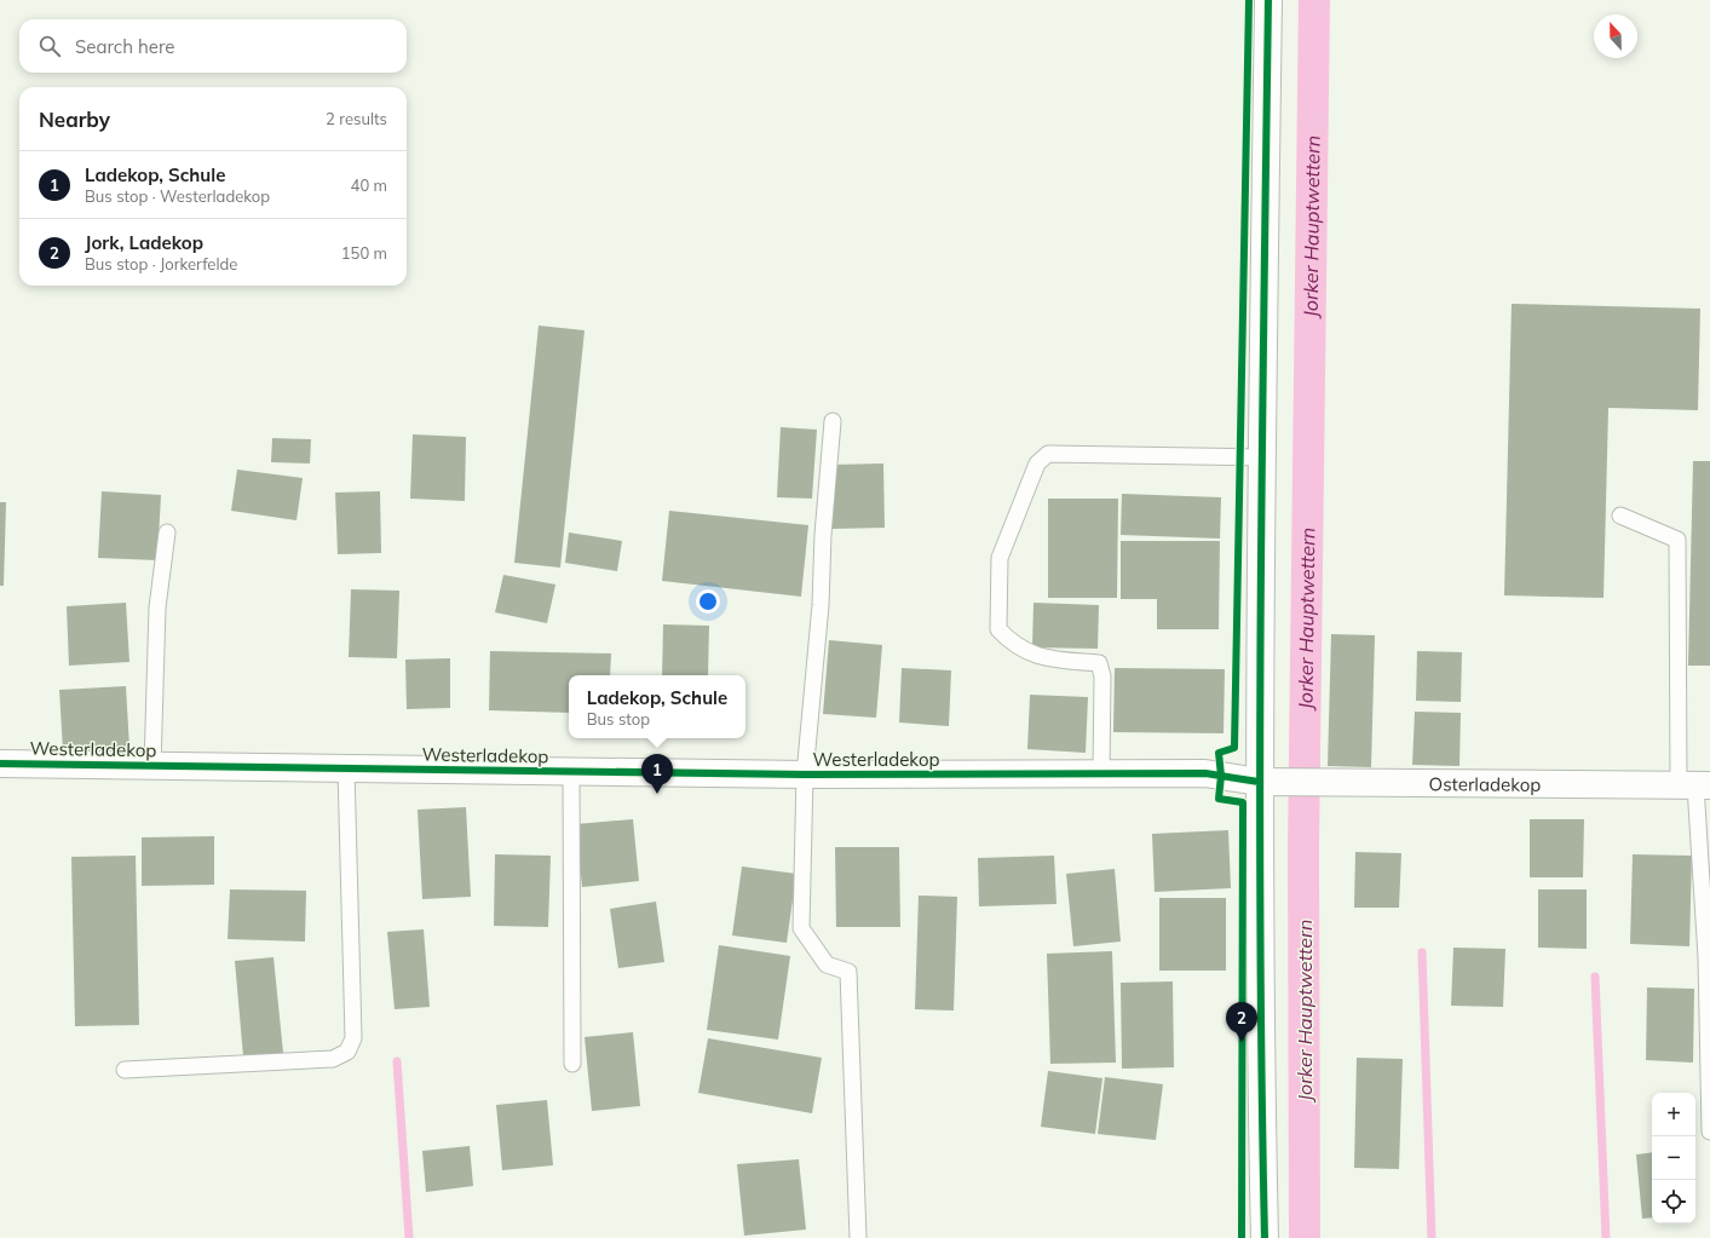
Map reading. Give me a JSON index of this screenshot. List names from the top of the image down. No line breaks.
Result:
{"streets":{"street":["Westerladekop","Osterladekop"]},"crossings":[["Westerladekop","Osterladekop"]],"water":["Jorker Hauptwettern"],"north":"top","page":{"search":"Search here","heading":["Nearby","2 results"],"list":[{"mark":"1","name":"Ladekop, Schule","note":"Bus stop · Westerladekop","value":"40 m"},{"mark":"2","name":"Jork, Ladekop","note":"Bus stop · Jorkerfelde","value":"150 m"}],"popup":["Ladekop, Schule","Bus stop"],"pins":["1","2"],"map_buttons":["+","−"]}}
